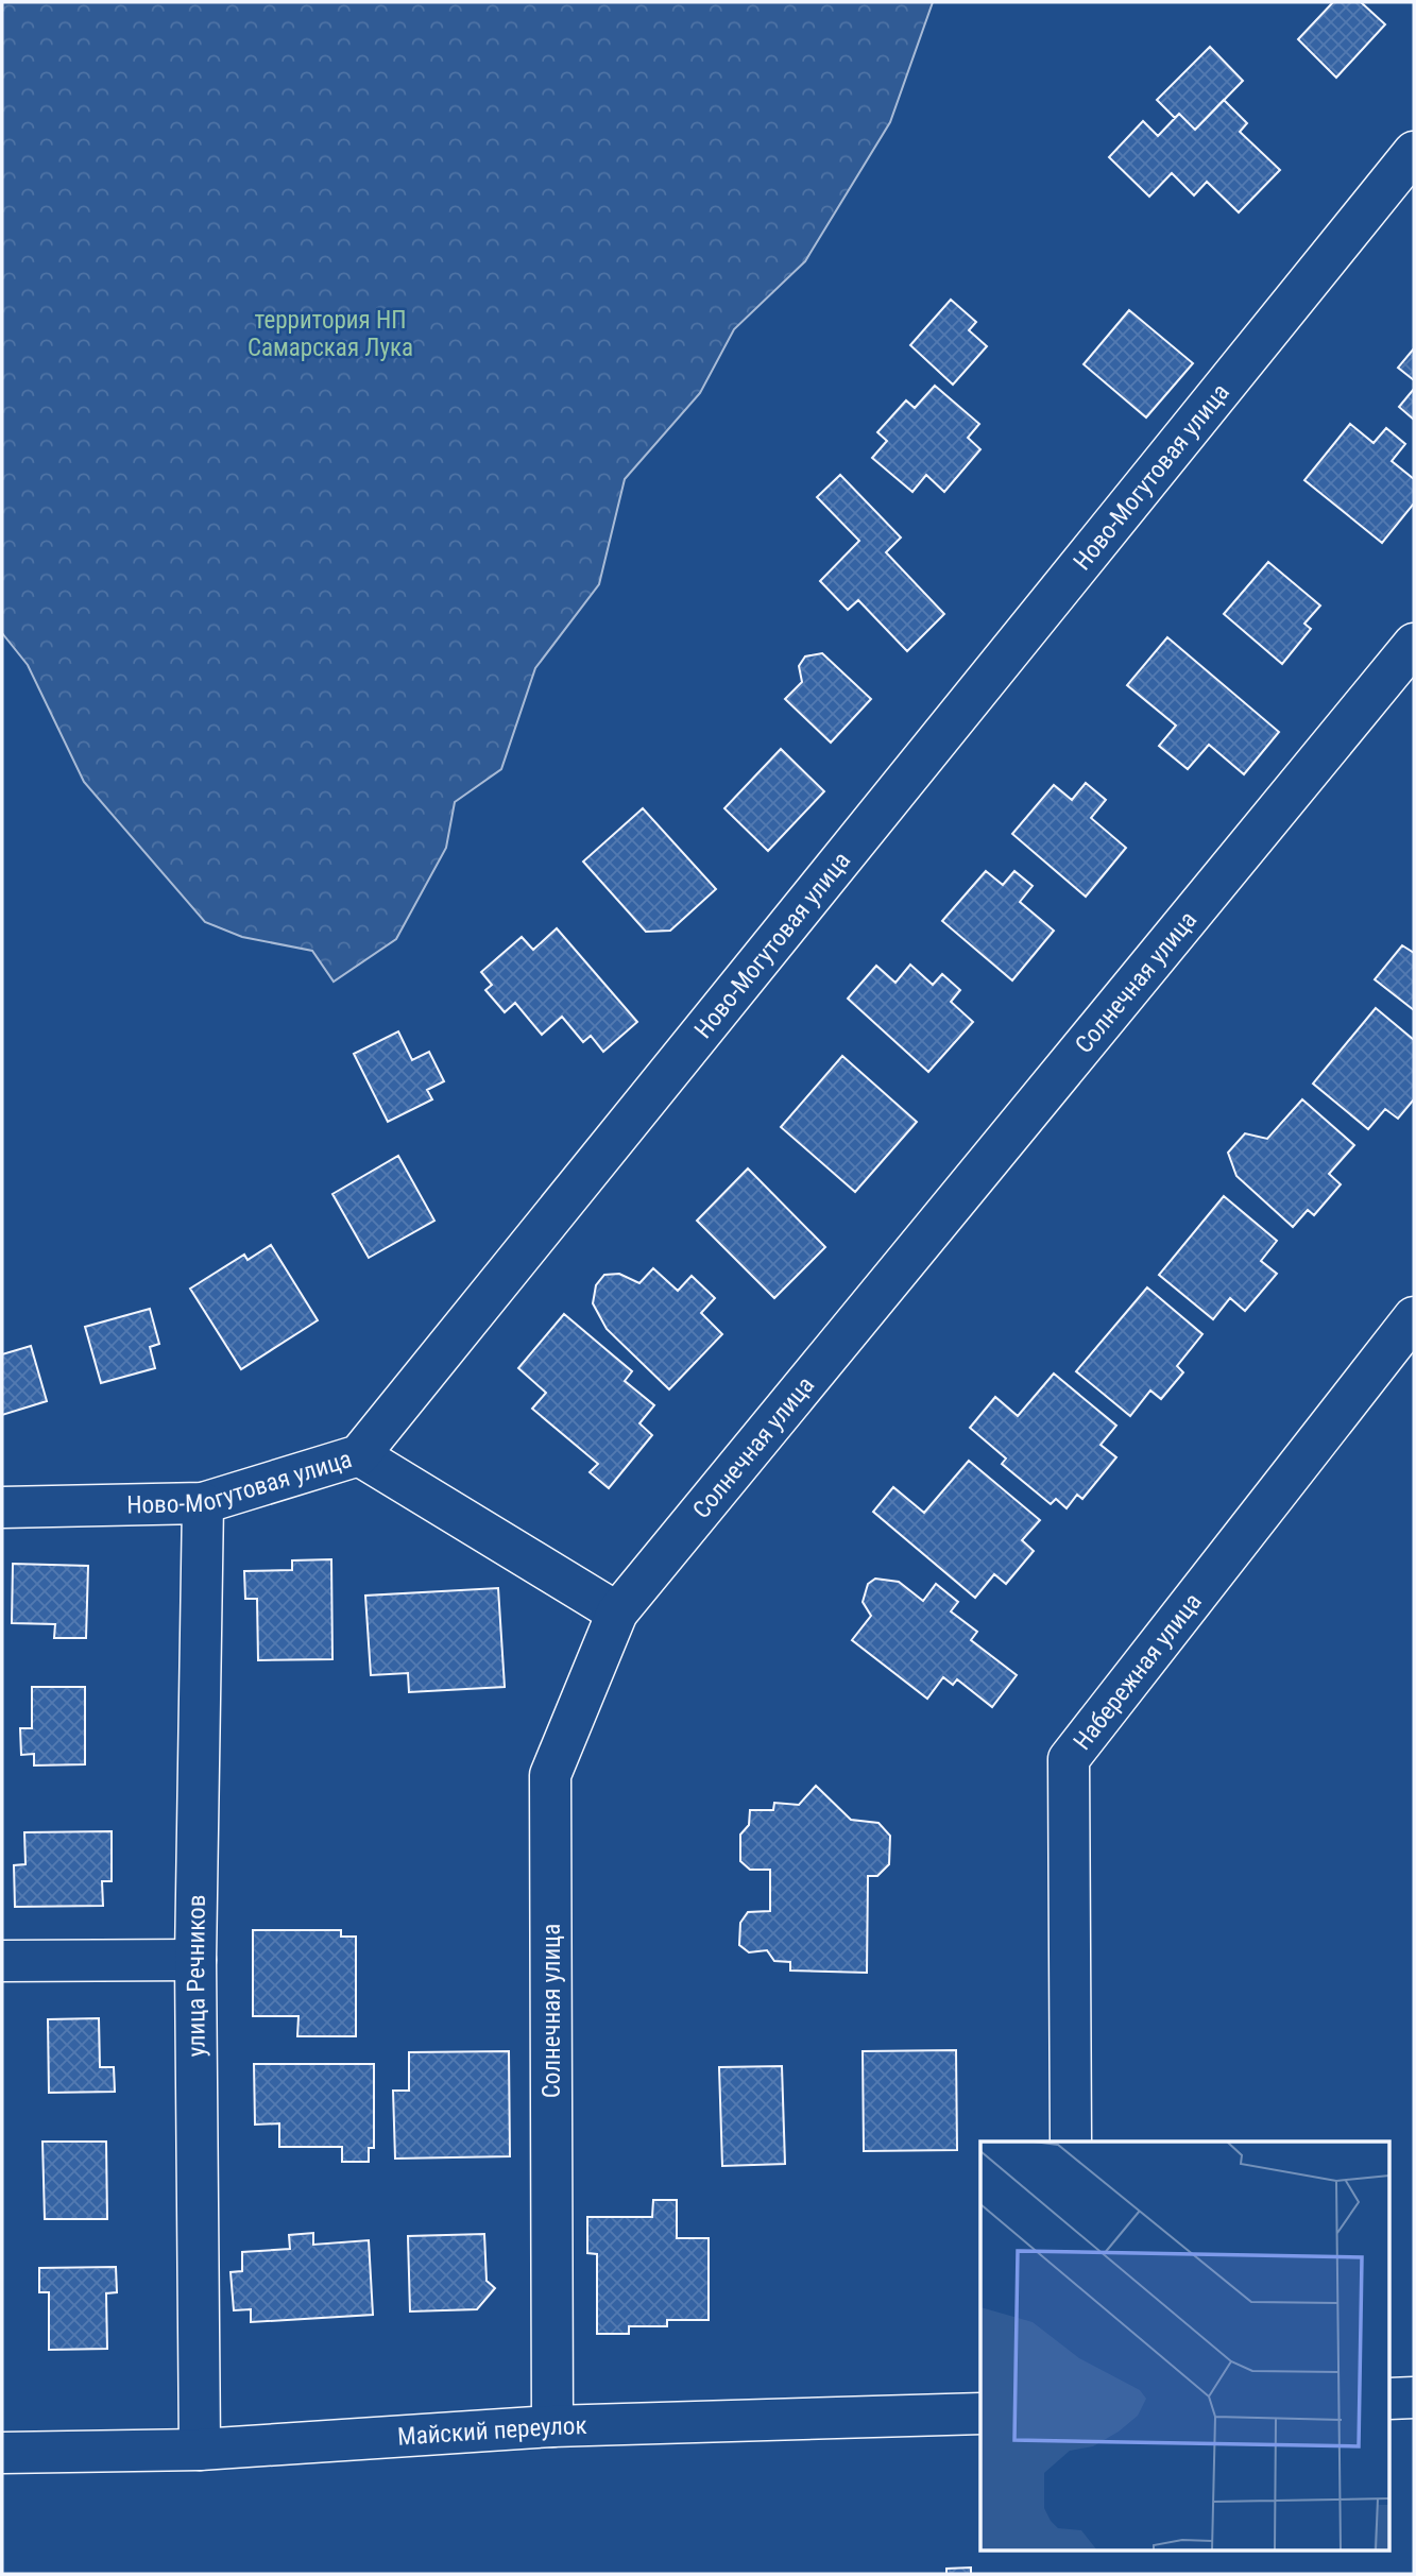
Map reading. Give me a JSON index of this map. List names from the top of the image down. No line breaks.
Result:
{"streets":{"street":["Ново-Могутовая улица","Солнечная улица","Набережная улица","улица Речников","Майский переулок"]},"crossings":[["Ново-Могутовая улица","улица Речников"],["Солнечная улица","Майский переулок"],["улица Речников","Майский переулок"]],"parks":["территория НП Самарская Лука"]}
